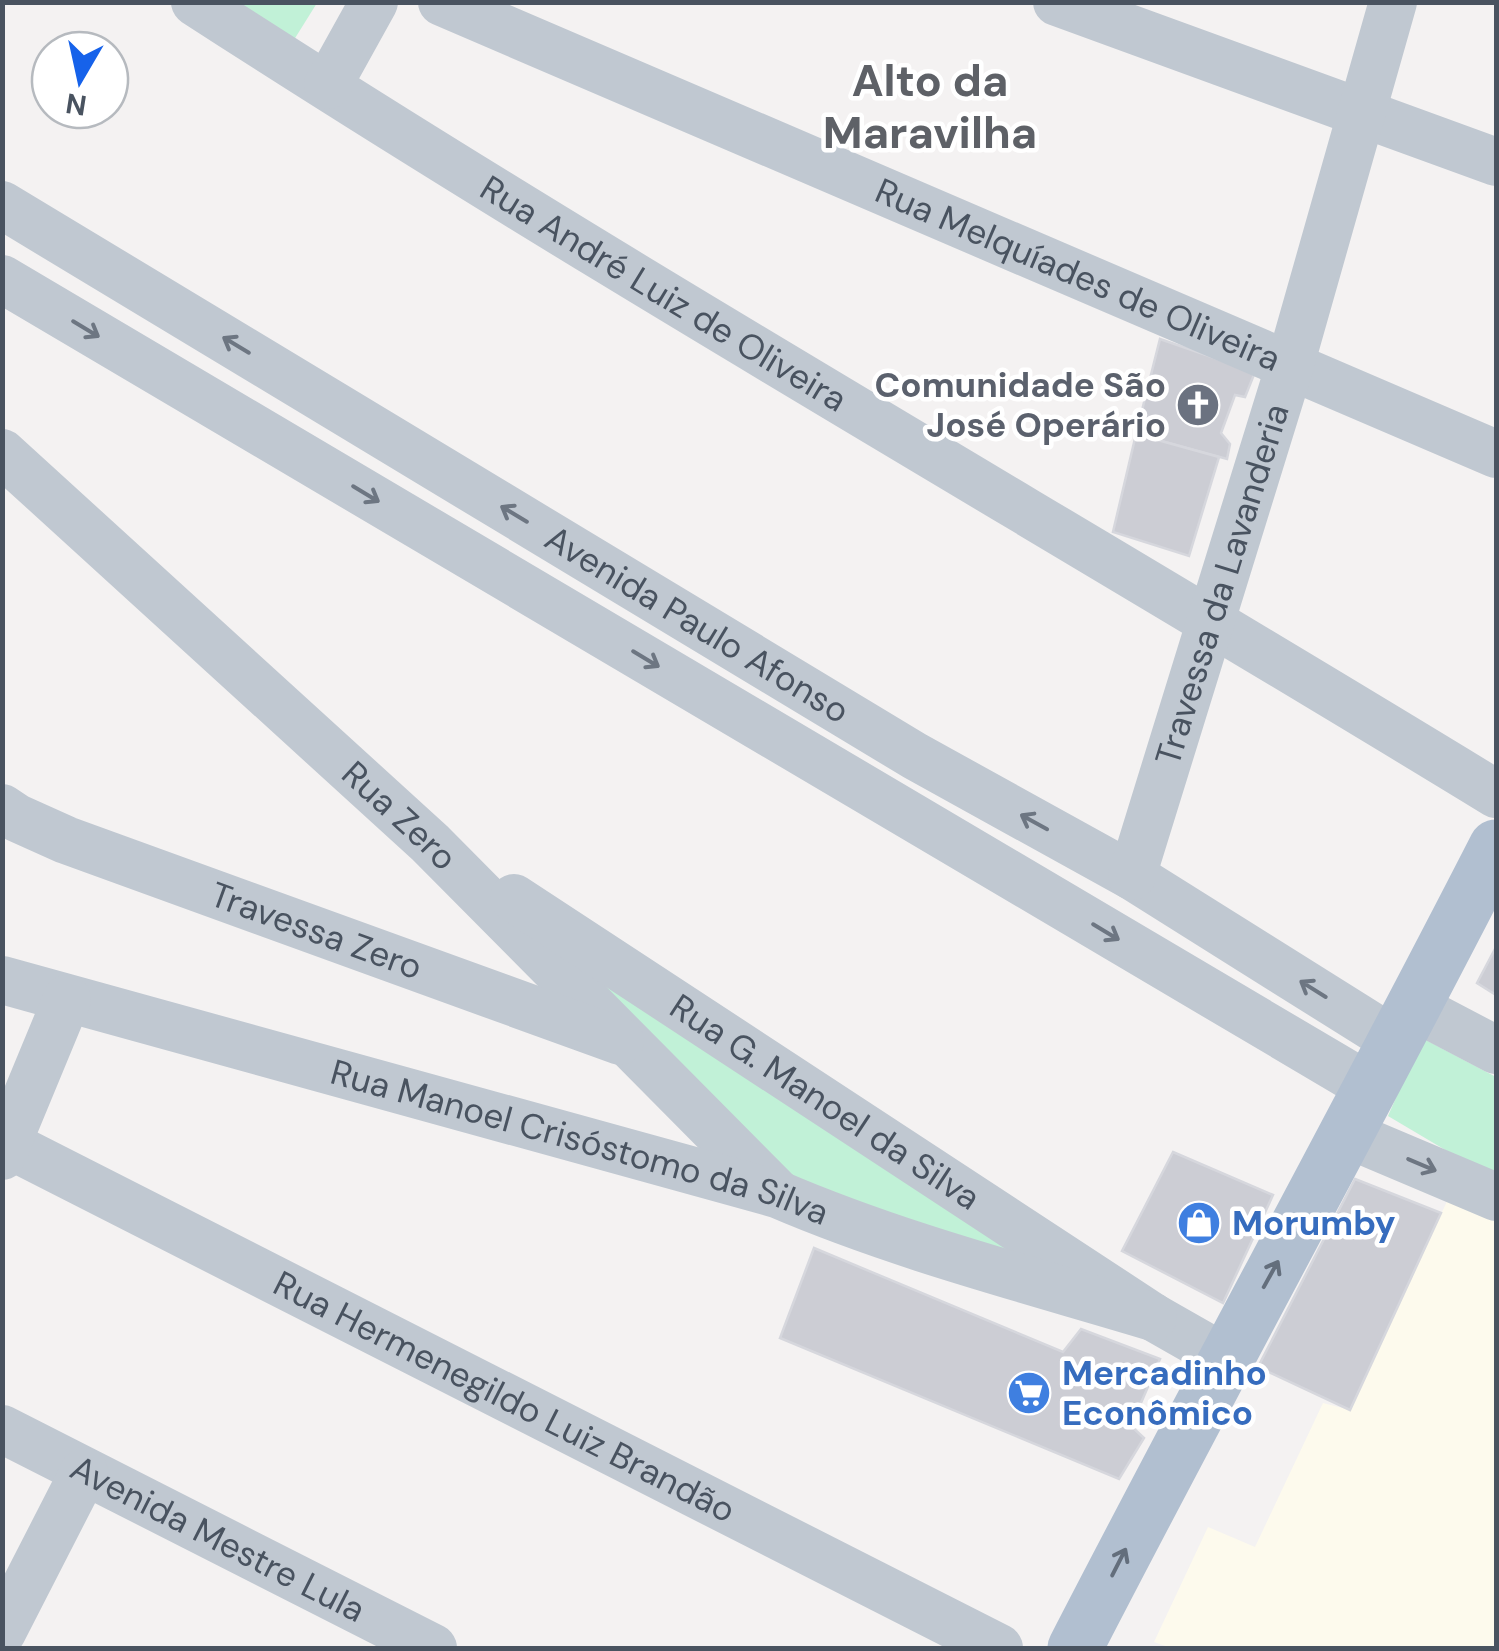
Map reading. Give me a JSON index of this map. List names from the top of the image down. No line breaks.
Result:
{"streets":{"street":["Rua Melquíades de Oliveira","Rua André Luiz de Oliveira","Travessa da Lavanderia","Avenida Paulo Afonso","Rua Zero","Travessa Zero","Rua G. Manoel da Silva","Rua Manoel Crisóstomo da Silva","Rua Hermenegildo Luiz Brandão","Avenida Mestre Lula"]},"crossings":[["Rua Melquíades de Oliveira","Travessa da Lavanderia"],["Rua André Luiz de Oliveira","Travessa da Lavanderia"],["Travessa da Lavanderia","Avenida Paulo Afonso"],["Rua Zero","Travessa Zero"],["Rua Zero","Rua G. Manoel da Silva"],["Rua Zero","Rua Manoel Crisóstomo da Silva"],["Rua G. Manoel da Silva","Rua Manoel Crisóstomo da Silva"]],"districts":["Alto da Maravilha"],"places":{"church":["Comunidade São José Operário"],"shop":["Morumby"],"supermarket":["Mercadinho Econômico"]},"north":"bottom"}
